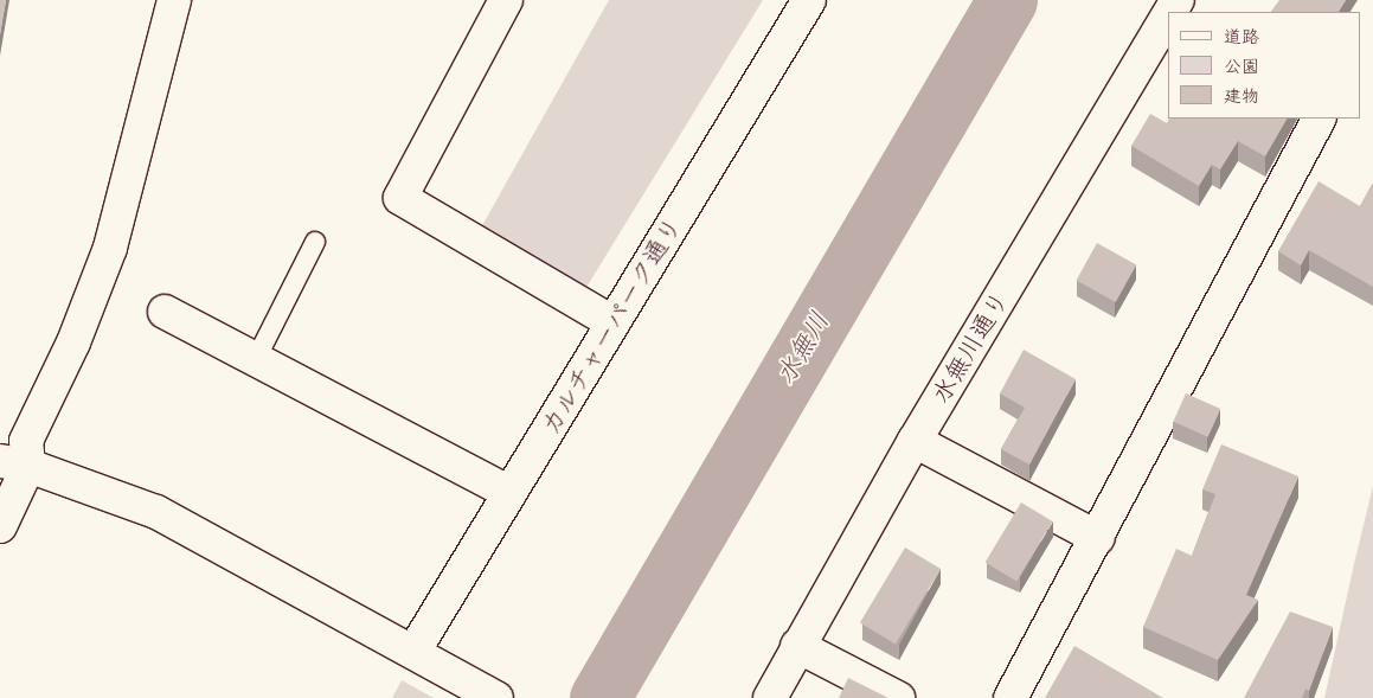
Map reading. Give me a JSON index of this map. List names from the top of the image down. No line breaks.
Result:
{"streets":{"street":["カルチャーパーク通り","水無川通り"]},"water":["水無川"],"legend":["道路","公園","建物"]}
